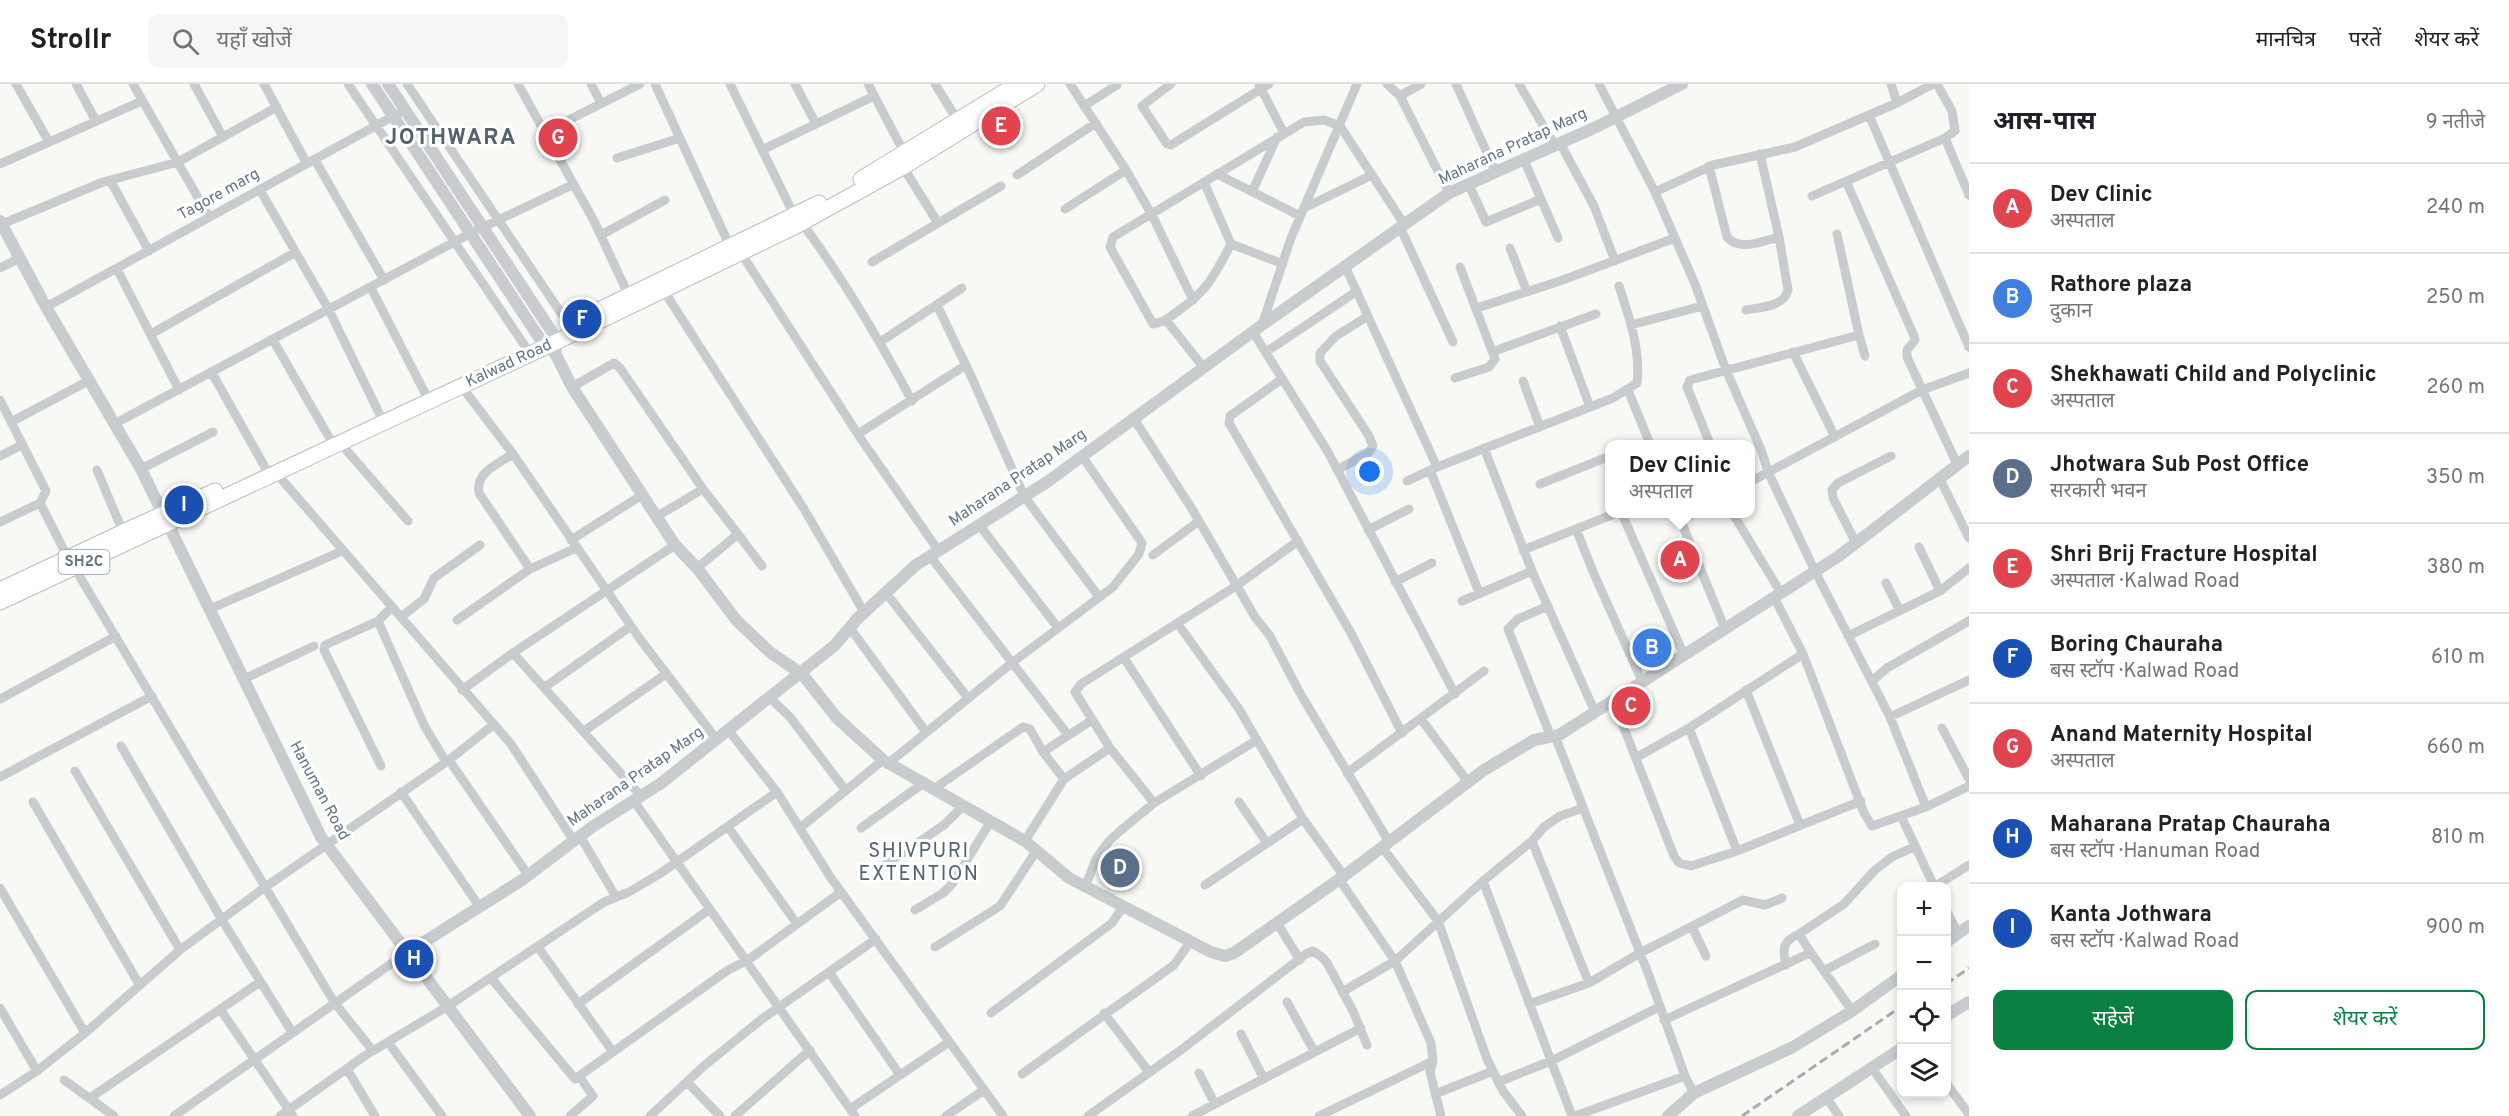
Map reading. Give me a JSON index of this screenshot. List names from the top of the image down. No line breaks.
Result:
{"streets":{"main road":["Kalwad Road","SH2C"],"street":["Maharana Pratap Marg","Tagore marg","Hanuman Road"]},"crossings":[["Maharana Pratap Marg","Hanuman Road"],["Tagore marg","Hanuman Road"],["Kalwad Road","Hanuman Road"]],"districts":["JOTHWARA","SHIVPURI EXTENTION"],"page":{"header":"Strollr","search":"यहाँ खोजें","nav":["मानचित्र","परतें","शेयर करें"],"heading":["आस-पास","9 नतीजे"],"pins":["E","G","F","I","A","B","C","D","H"],"list":[{"mark":"A","name":"Dev Clinic","note":"अस्पताल","value":"240 m"},{"mark":"B","name":"Rathore plaza","note":"दुकान","value":"250 m"},{"mark":"C","name":"Shekhawati Child and Polyclinic","note":"अस्पताल","value":"260 m"},{"mark":"D","name":"Jhotwara Sub Post Office","note":"सरकारी भवन","value":"350 m"},{"mark":"E","name":"Shri Brij Fracture Hospital","note":"अस्पताल · Kalwad Road","value":"380 m"},{"mark":"F","name":"Boring Chauraha","note":"बस स्टॉप · Kalwad Road","value":"610 m"},{"mark":"G","name":"Anand Maternity Hospital","note":"अस्पताल","value":"660 m"},{"mark":"H","name":"Maharana Pratap Chauraha","note":"बस स्टॉप · Hanuman Road","value":"810 m"},{"mark":"I","name":"Kanta Jothwara","note":"बस स्टॉप · Kalwad Road","value":"900 m"}],"popup":["Dev Clinic","अस्पताल"],"map_buttons":["+","−"],"buttons":["सहेजें","शेयर करें"]}}
